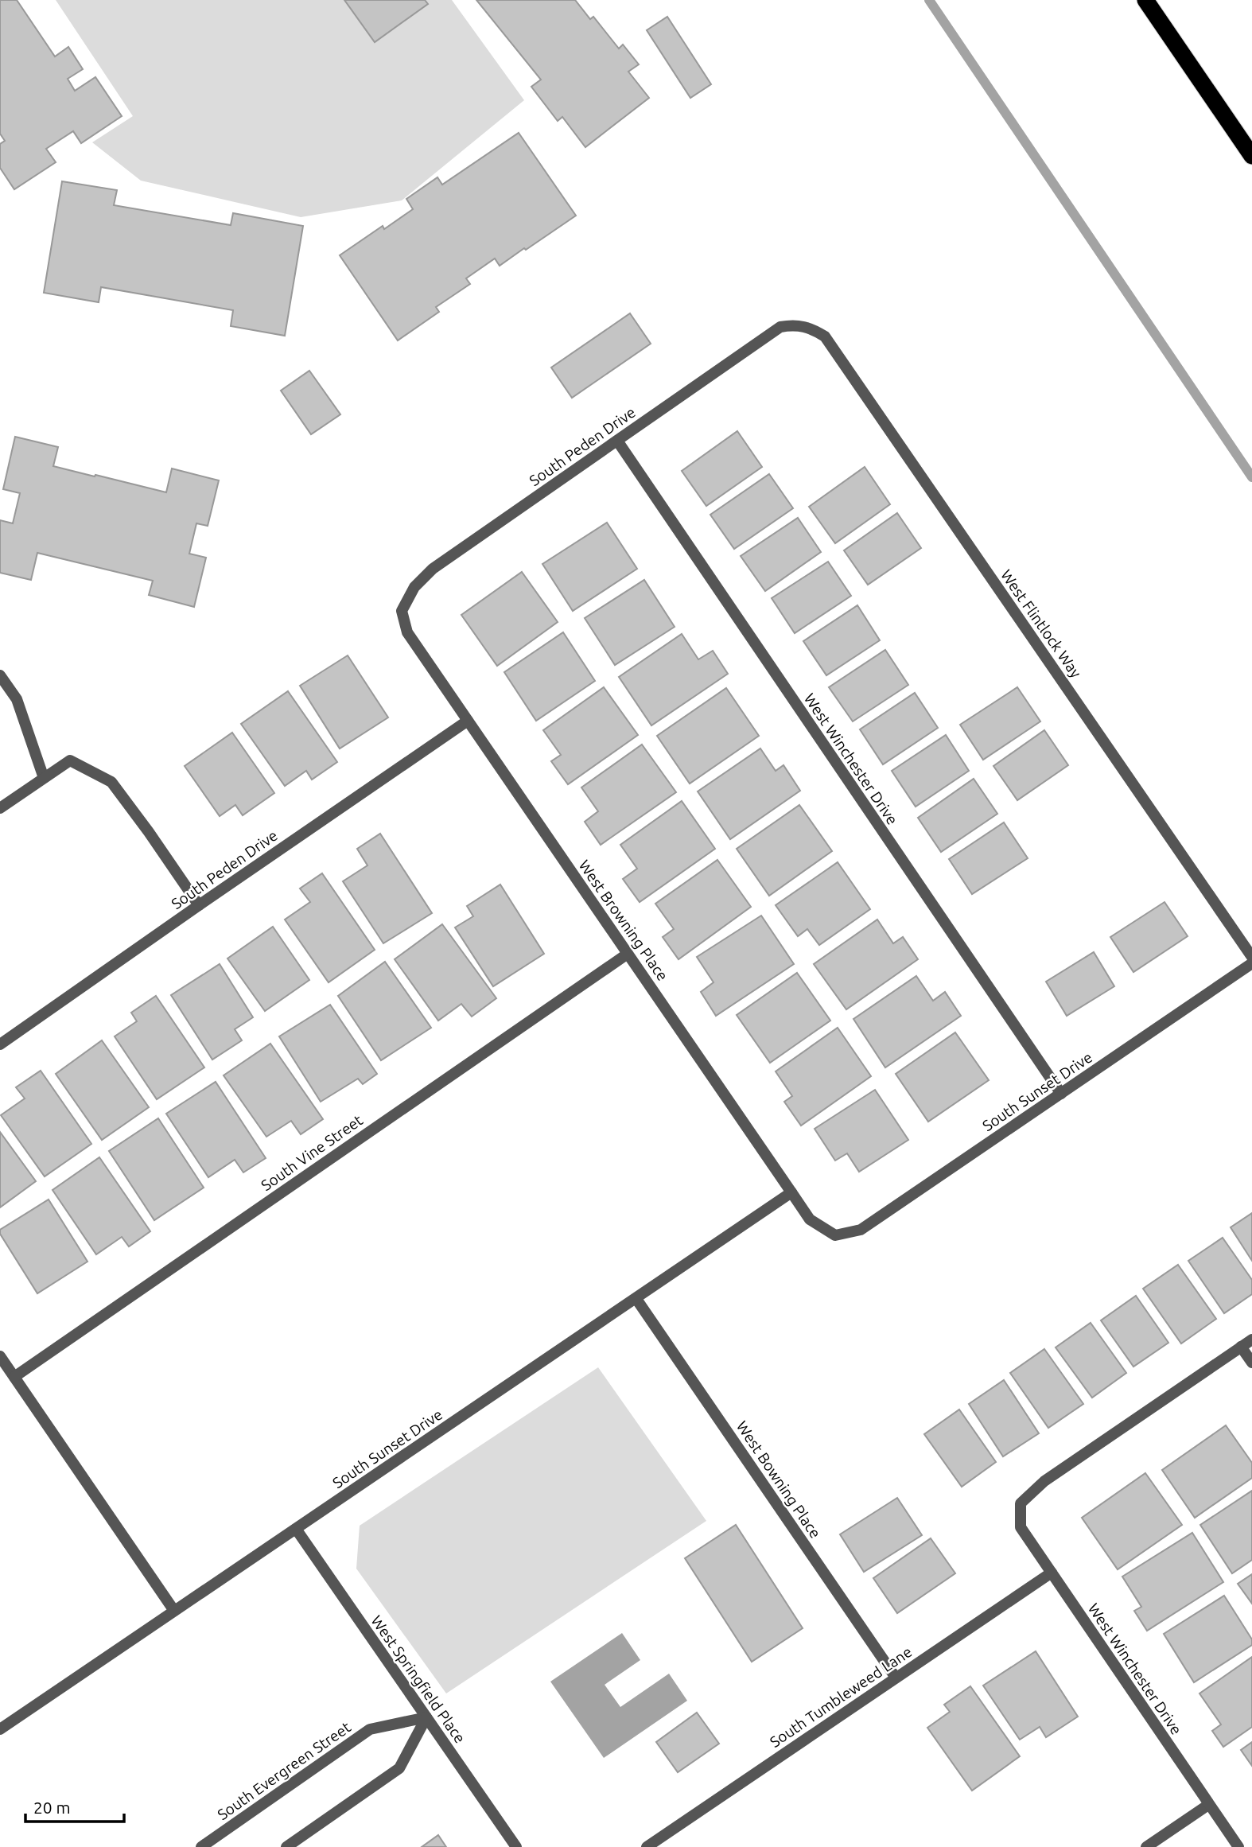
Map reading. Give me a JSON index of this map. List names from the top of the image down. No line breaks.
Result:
{"streets":{"street":["South Peden Drive","West Flintlock Way","West Winchester Drive","West Browning Place","South Sunset Drive","South Vine Street","West Bowning Place","West Springfield Place","South Tumbleweed Lane","South Evergreen Street"]},"crossings":[["South Peden Drive","West Flintlock Way"],["South Peden Drive","West Winchester Drive"],["South Peden Drive","West Browning Place"],["West Winchester Drive","South Sunset Drive"],["West Winchester Drive","South Tumbleweed Lane"],["West Browning Place","South Sunset Drive"],["West Browning Place","South Vine Street"],["South Sunset Drive","West Bowning Place"],["South Sunset Drive","West Springfield Place"],["West Bowning Place","South Tumbleweed Lane"],["West Springfield Place","South Evergreen Street"]],"scale_bar":"20 m"}
